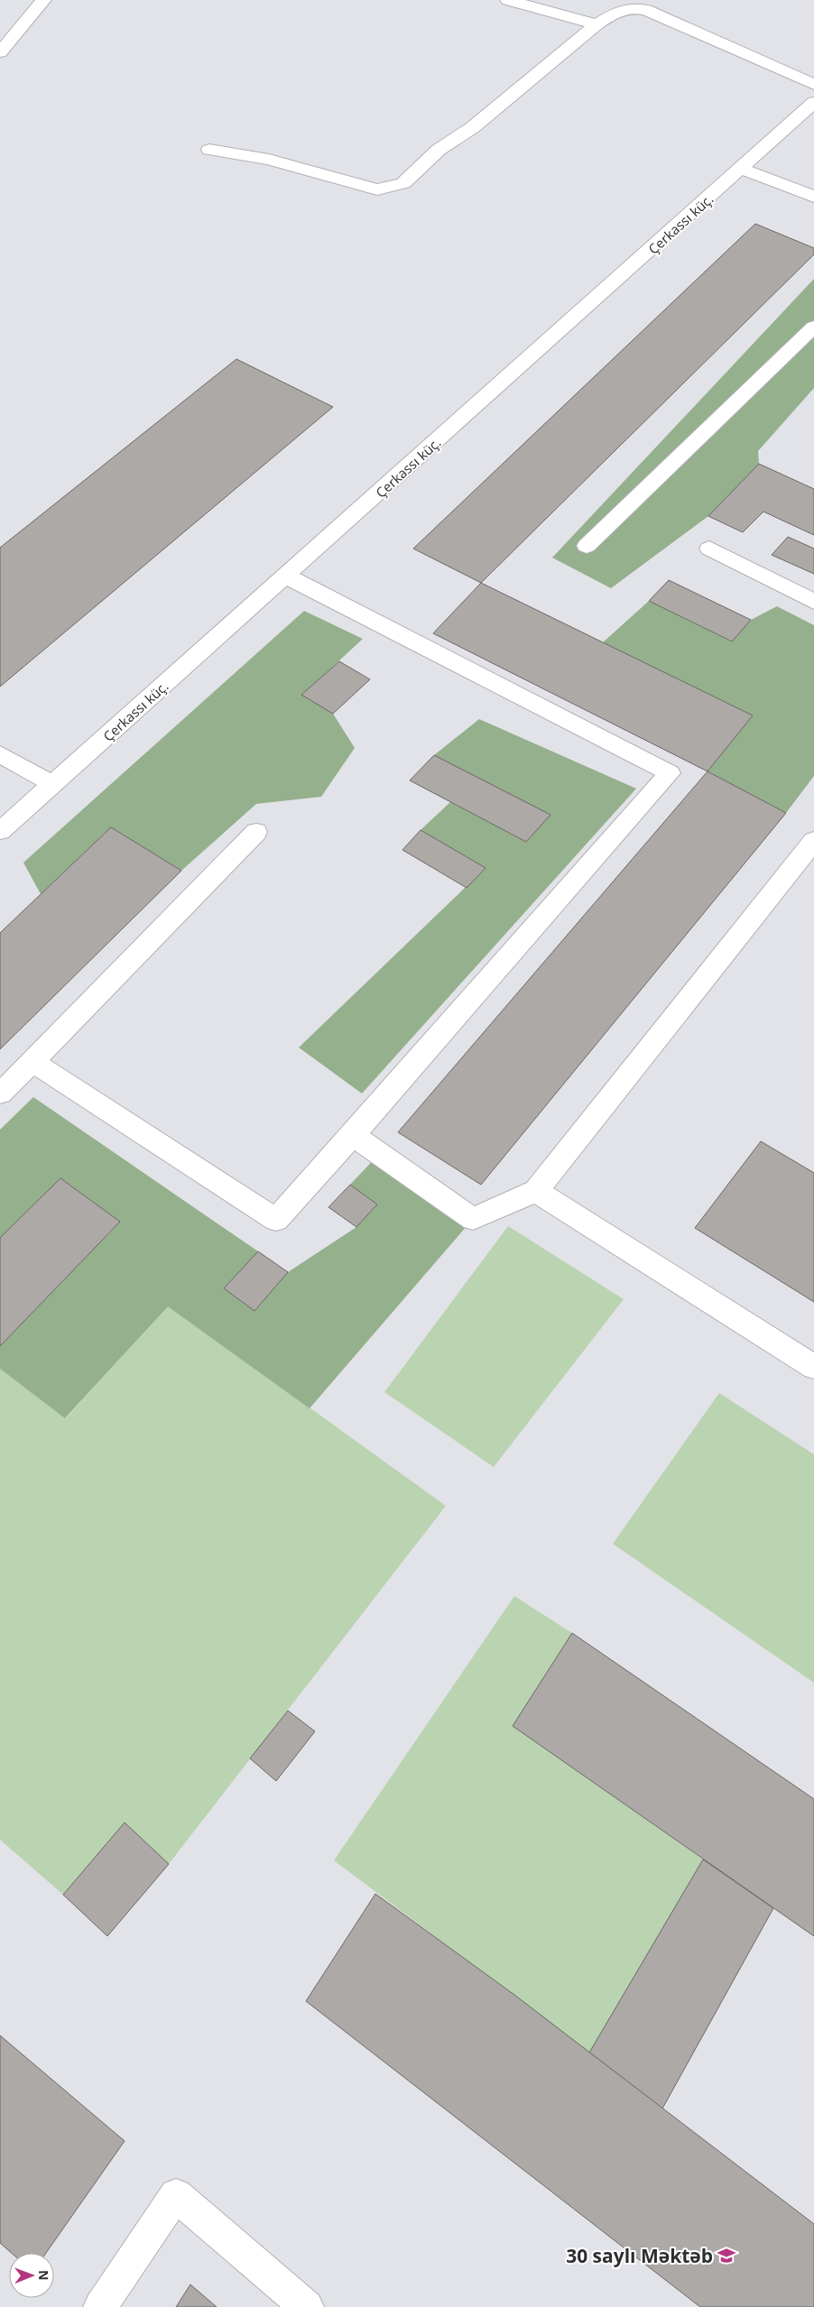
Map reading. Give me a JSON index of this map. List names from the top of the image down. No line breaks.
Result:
{"streets":{"street":["Çerkassı küç."]},"places":{"school or university":["30 saylı Məktəb"]},"north":"right"}
